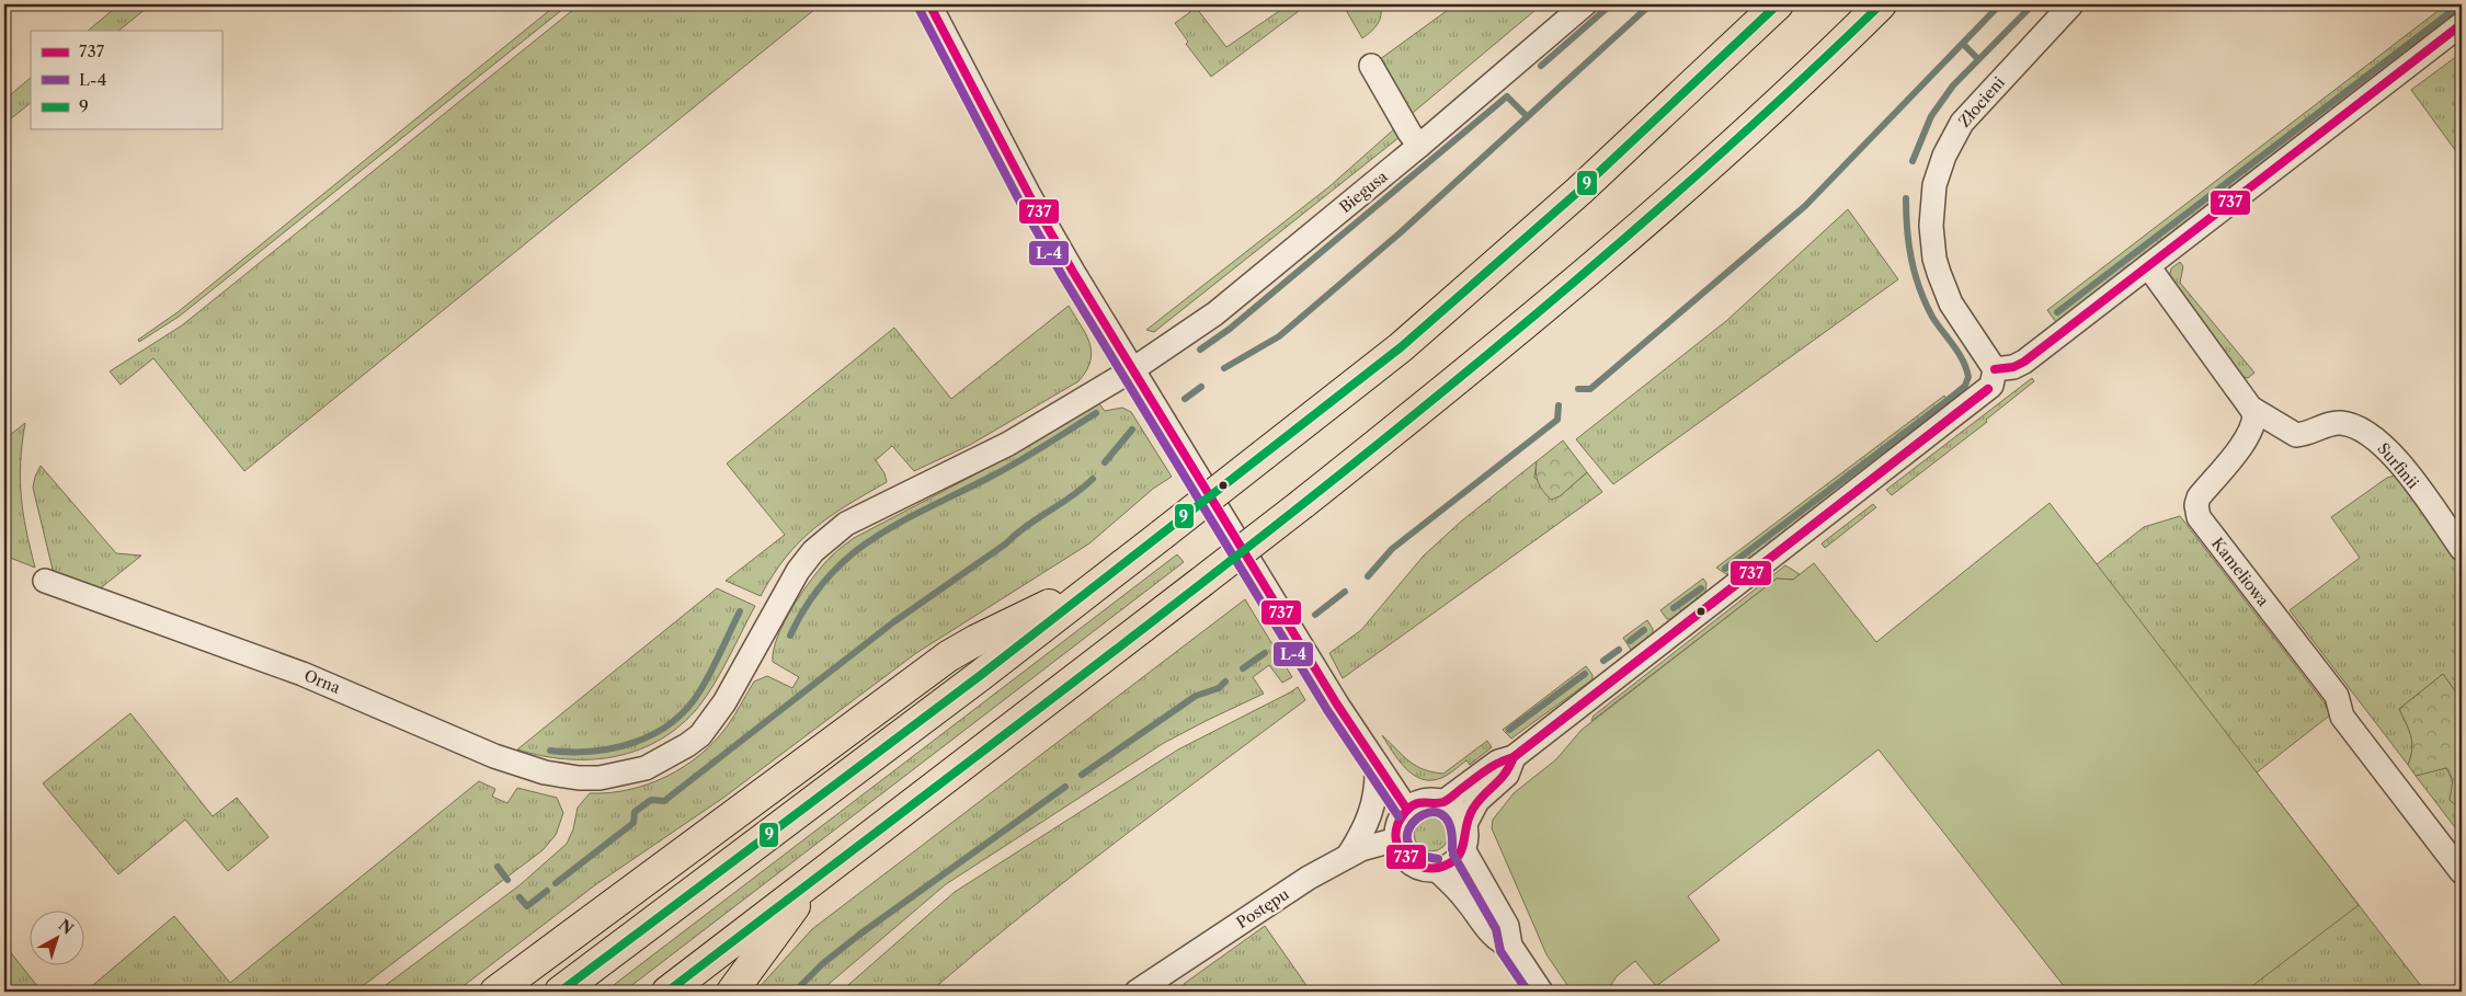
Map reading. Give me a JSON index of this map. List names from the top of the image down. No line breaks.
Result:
{"streets":{"street":["Złocieni","Biegusa","Surfinii","Kameliowa","Orna","Postępu"]},"crossings":[["Biegusa","Orna"],["Surfinii","Kameliowa"]],"lines":["transit line 737","transit line 9","transit line L-4"],"legend":["737","L-4","9"],"north":"top right"}
